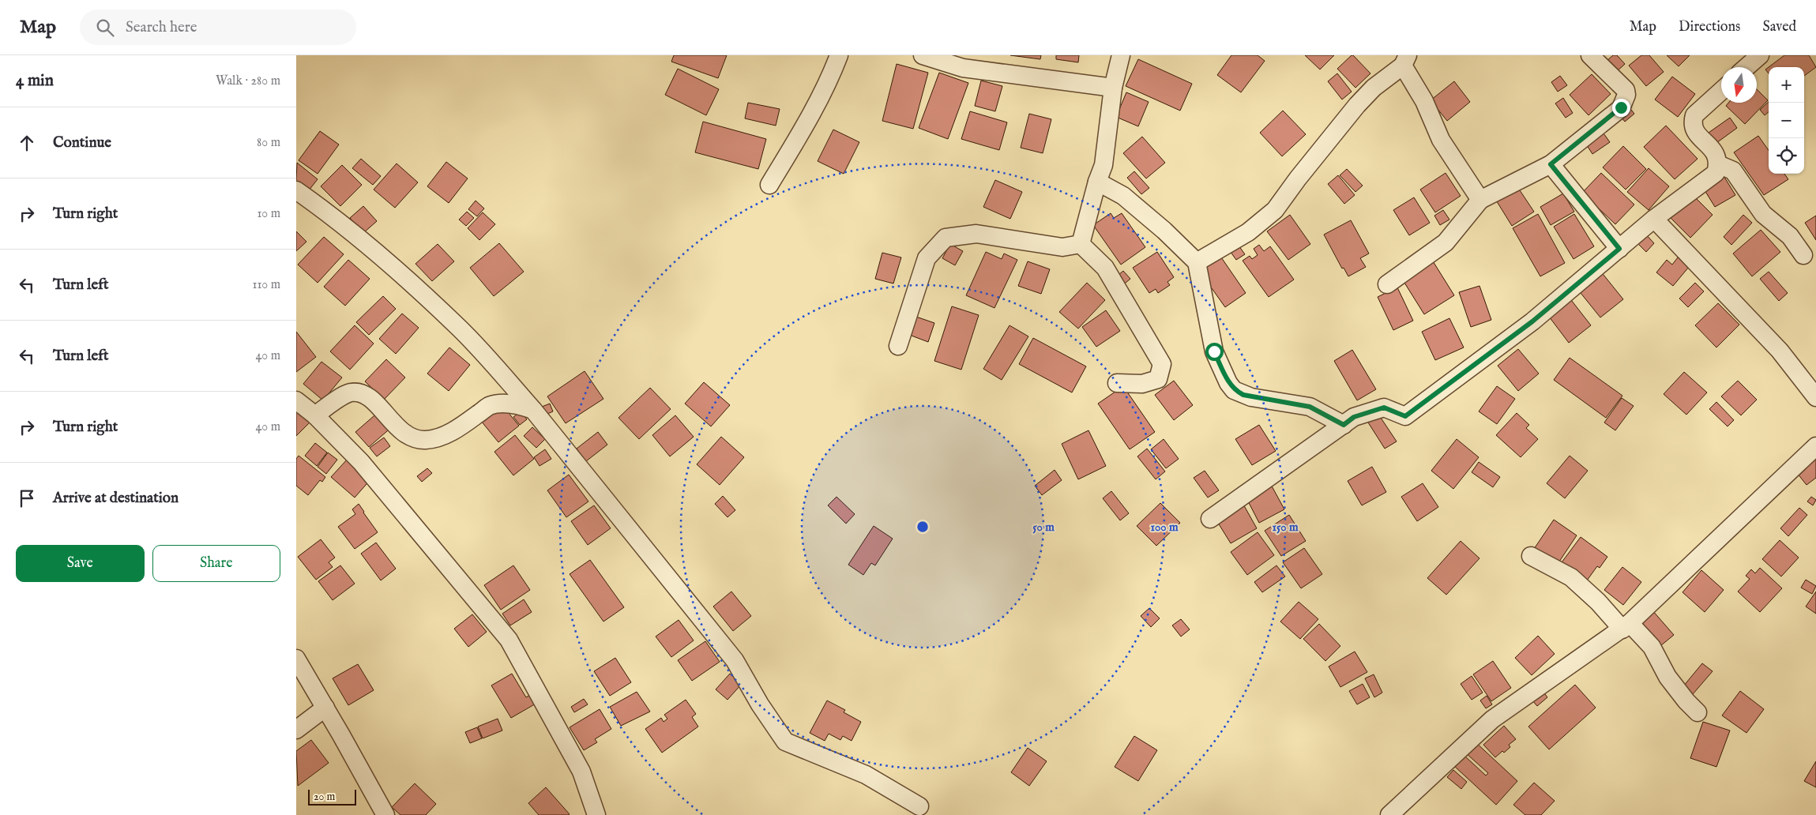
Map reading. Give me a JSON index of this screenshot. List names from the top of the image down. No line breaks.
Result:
{"scale_bar":"20 m","north":"bottom","page":{"header":"Map","search":"Search here","nav":["Map","Directions","Saved"],"heading":["4 min","Walk · 280 m"],"map_buttons":["+","−"],"list":[["Continue","80 m"],["Turn right","10 m"],["Turn left","110 m"],["Turn left","40 m"],["Turn right","40 m"],"Arrive at destination"],"buttons":["Save","Share"],"scale":"20 m"},"rings":["50 m","100 m","150 m"]}
